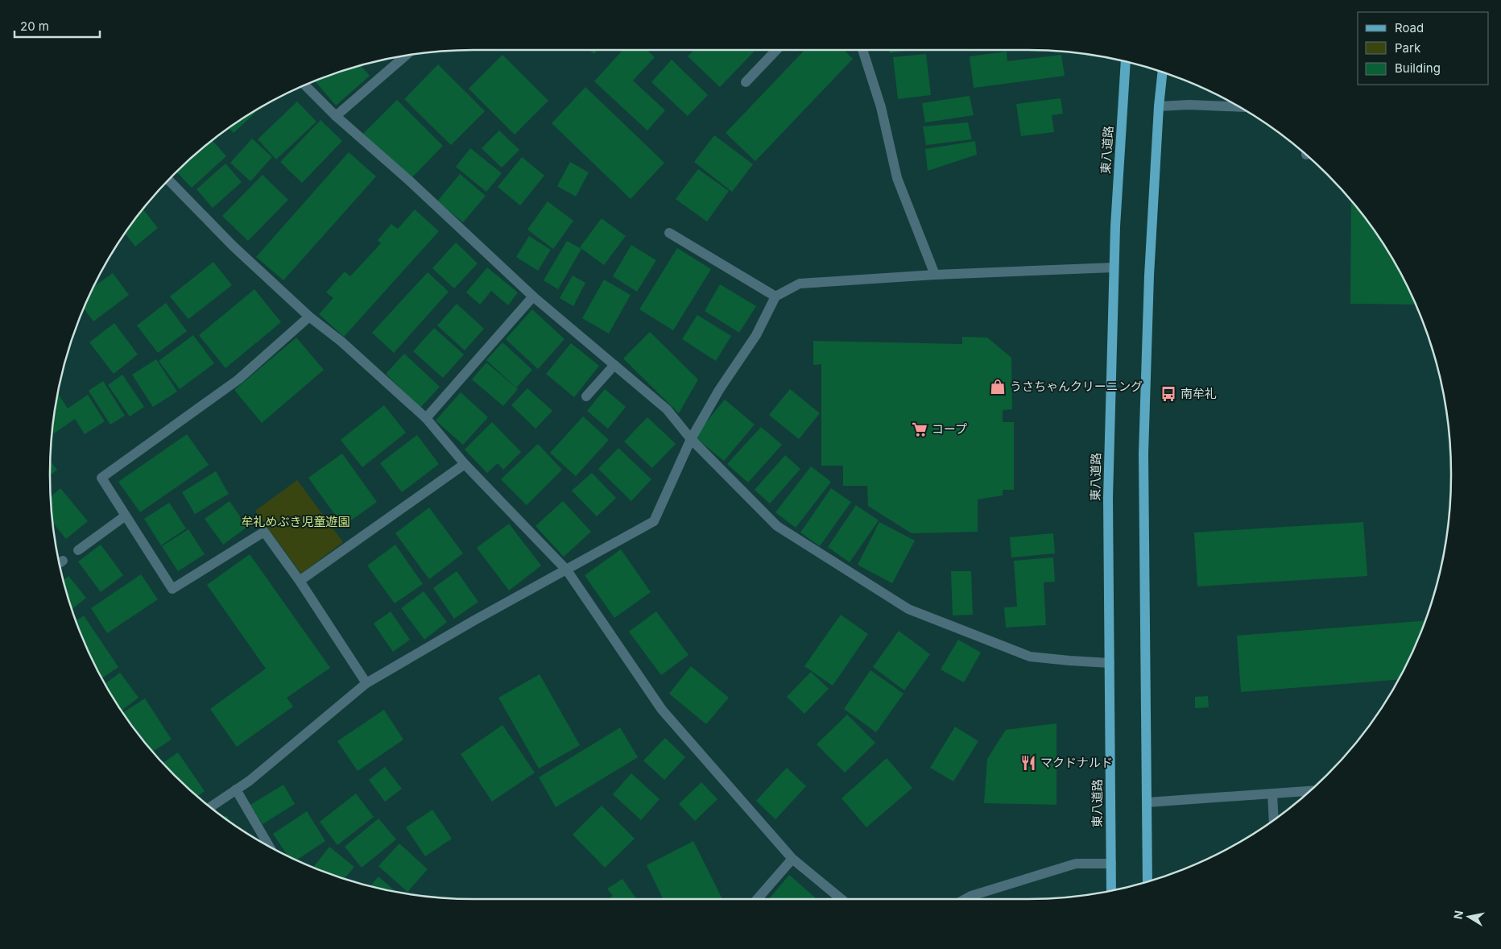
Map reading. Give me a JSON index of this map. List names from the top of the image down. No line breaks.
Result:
{"streets":{"main road":["東八道路"]},"parks":["牟礼めぶき児童遊園"],"places":{"shop":["うさちゃんクリーニング"],"bus stop":["南牟礼"],"supermarket":["コープ"],"restaurant":["マクドナルド"]},"legend":["Road","Park","Building"],"scale_bar":"20 m","north":"left"}
